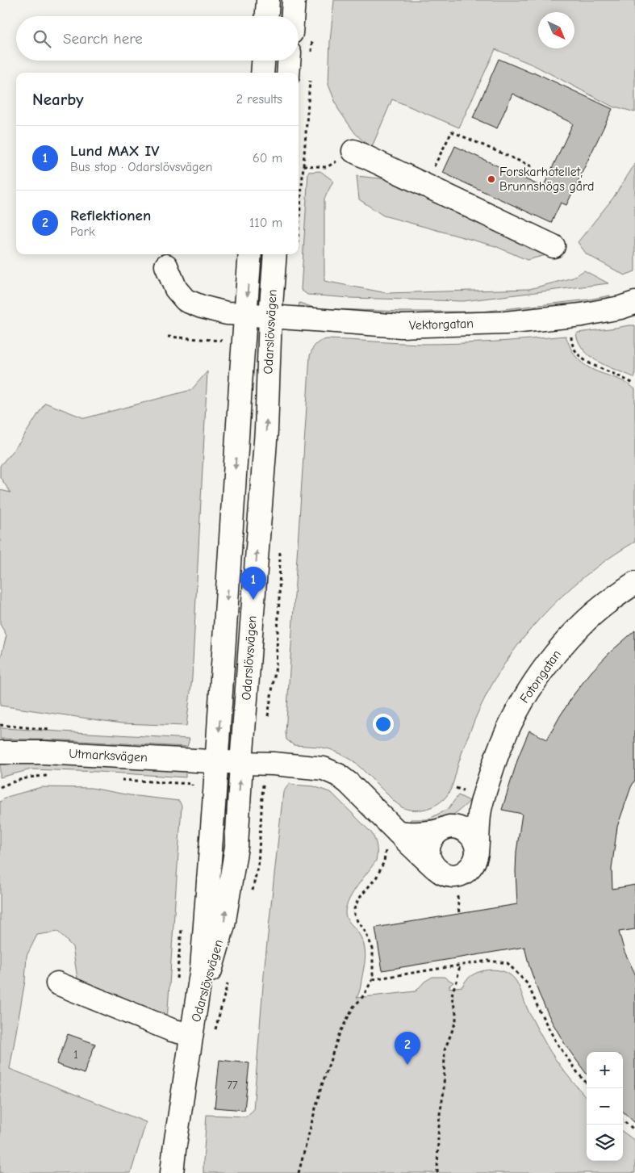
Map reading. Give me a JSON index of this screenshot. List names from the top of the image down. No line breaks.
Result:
{"streets":{"main road":["Vektorgatan","Odarslövsvägen","Fotongatan","Utmarksvägen"]},"crossings":[["Vektorgatan","Odarslövsvägen"],["Odarslövsvägen","Fotongatan"],["Odarslövsvägen","Utmarksvägen"],["Fotongatan","Utmarksvägen"]],"places":["Forskarhotellet, Brunnshögs gård"],"house_numbers":["1","77"],"north":"bottom right","page":{"search":"Search here","heading":["Nearby","2 results"],"list":[{"mark":"1","name":"Lund MAX IV","note":"Bus stop · Odarslövsvägen","value":"60 m"},{"mark":"2","name":"Reflektionen","note":"Park","value":"110 m"}],"pins":["1","2"],"map_buttons":["+","−"]}}
